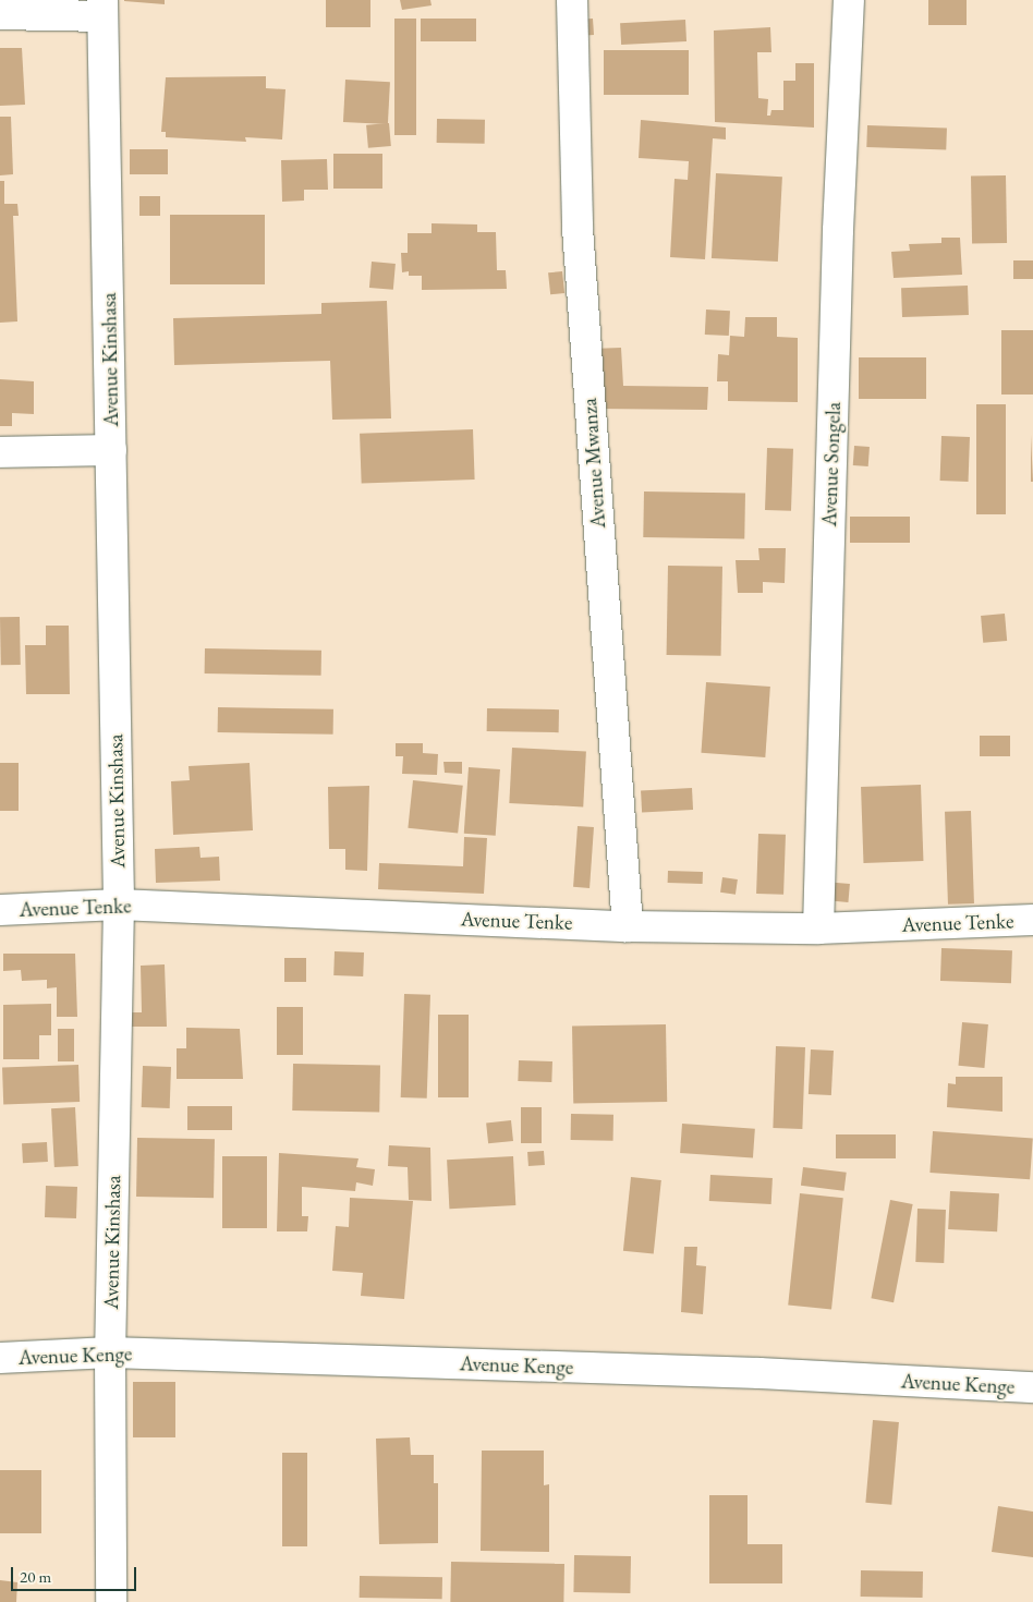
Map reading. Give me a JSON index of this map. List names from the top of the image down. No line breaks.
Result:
{"streets":{"street":["Avenue Kinshasa","Avenue Mwanza","Avenue Songela","Avenue Tenke","Avenue Kenge"]},"crossings":[["Avenue Kinshasa","Avenue Tenke"],["Avenue Kinshasa","Avenue Kenge"],["Avenue Mwanza","Avenue Tenke"],["Avenue Songela","Avenue Tenke"]],"scale_bar":"20 m"}
